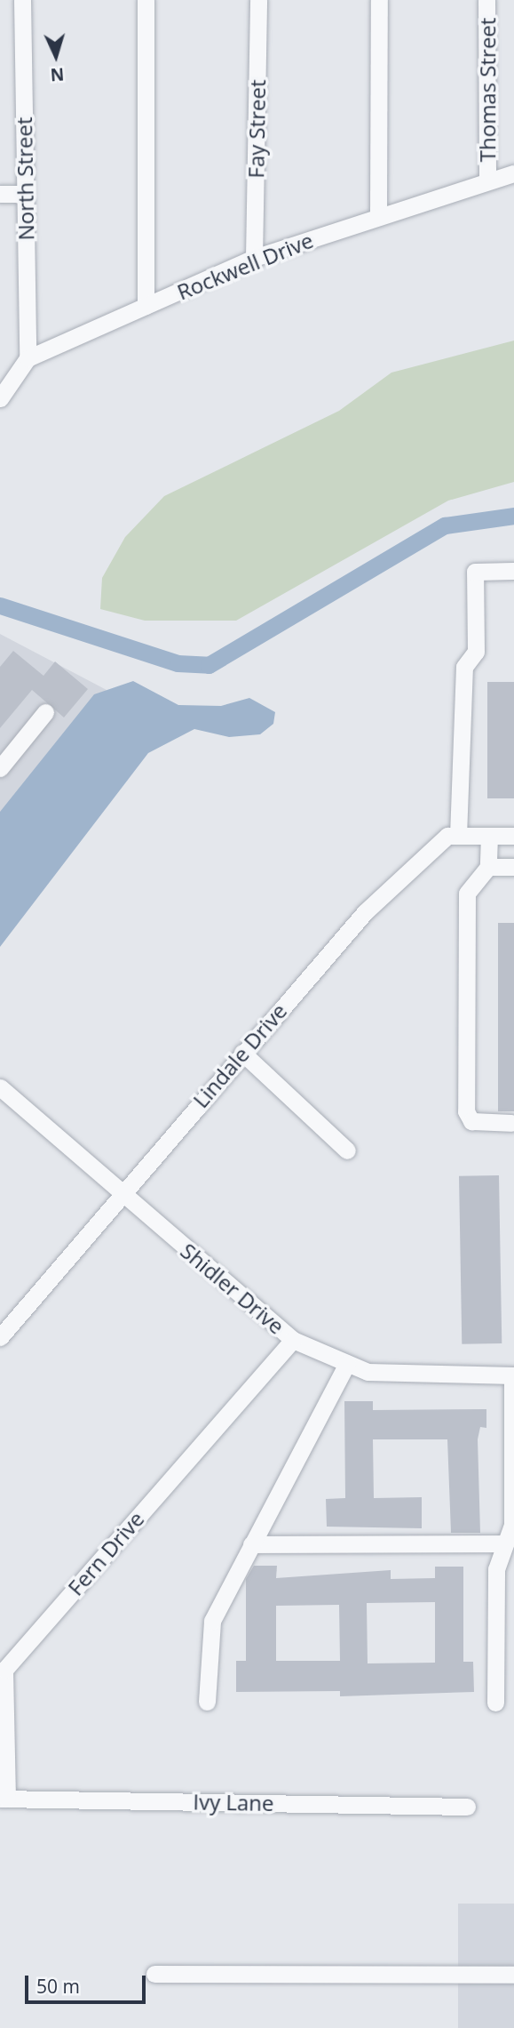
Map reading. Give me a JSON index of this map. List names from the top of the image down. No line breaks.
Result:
{"streets":{"street":["Thomas Street","Fay Street","North Street","Rockwell Drive","Lindale Drive","Shidler Drive","Fern Drive","Ivy Lane"]},"crossings":[["Thomas Street","Rockwell Drive"],["Fay Street","Rockwell Drive"],["North Street","Rockwell Drive"],["Lindale Drive","Shidler Drive"],["Shidler Drive","Fern Drive"],["Fern Drive","Ivy Lane"]],"scale_bar":"50 m","north":"bottom"}
